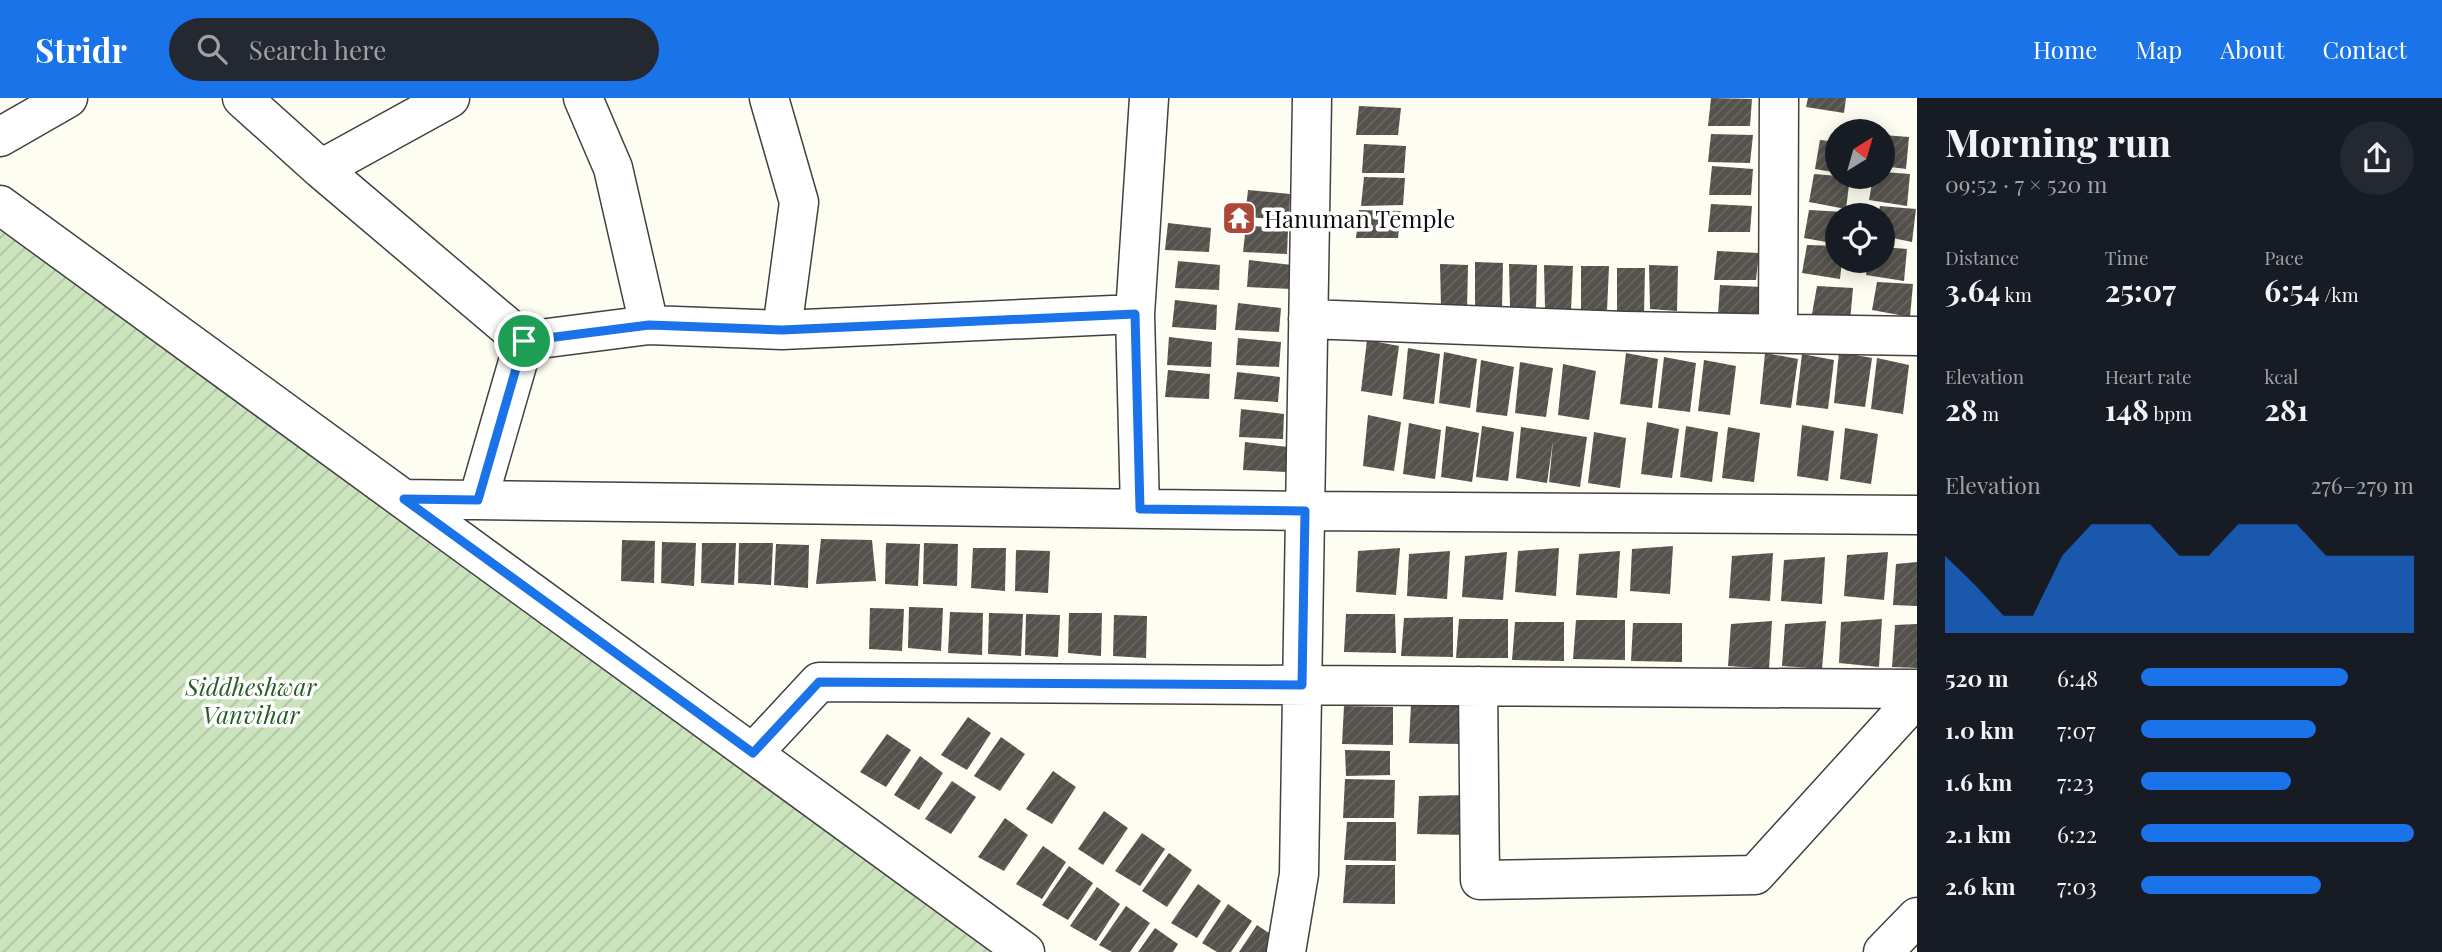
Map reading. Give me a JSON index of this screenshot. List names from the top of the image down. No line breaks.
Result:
{"parks":["Siddheshwar Vanvihar"],"places":{"temple":["Hanuman Temple"]},"north":"top right","page":{"header":"Stridr","search":"Search here","nav":["Home","Map","About","Contact"],"heading":["Morning run","09:52 · 7 × 520 m"],"stats":[["Distance","3.64 km"],["Time","25:07"],["Pace","6:54 /km"],["Elevation","28 m"],["Heart rate","148 bpm"],["kcal","281"]],"chart":["Elevation","276–279 m"],"list":[{"name":"520 m","note":"6:48"},{"name":"1.0 km","note":"7:07"},{"name":"1.6 km","note":"7:23"},{"name":"2.1 km","note":"6:22"},{"name":"2.6 km","note":"7:03"}]}}
